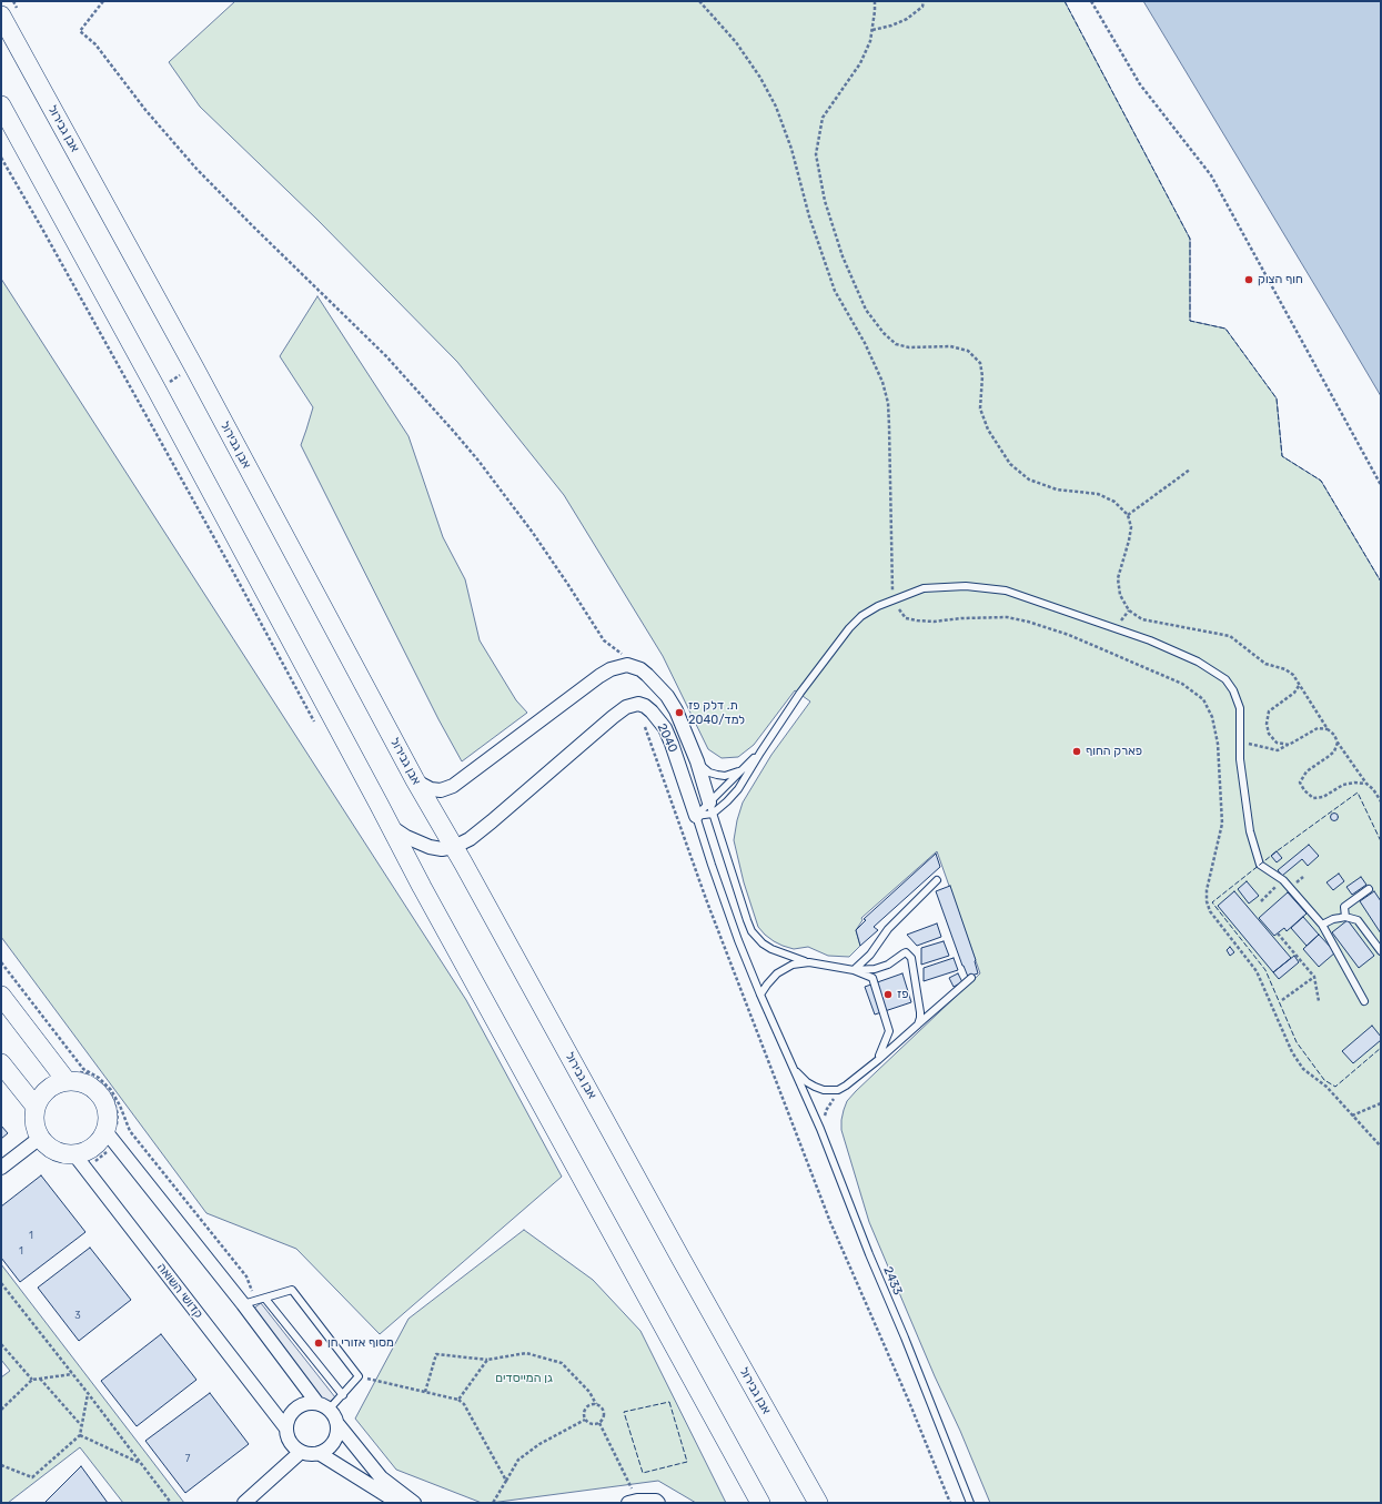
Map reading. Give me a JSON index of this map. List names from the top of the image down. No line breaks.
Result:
{"streets":{"street":["אבן גבירול","2040","קדושי השואה"],"lane":["2433"]},"crossings":[["אבן גבירול","2040"],["2040","2433"]],"parks":["גן המייסדים"],"places":["חוף הצוק","ת. דלק פז למד/2040","פארק החוף","פז","מסוף אזורי חן"],"house_numbers":["1","1","3","7"]}
